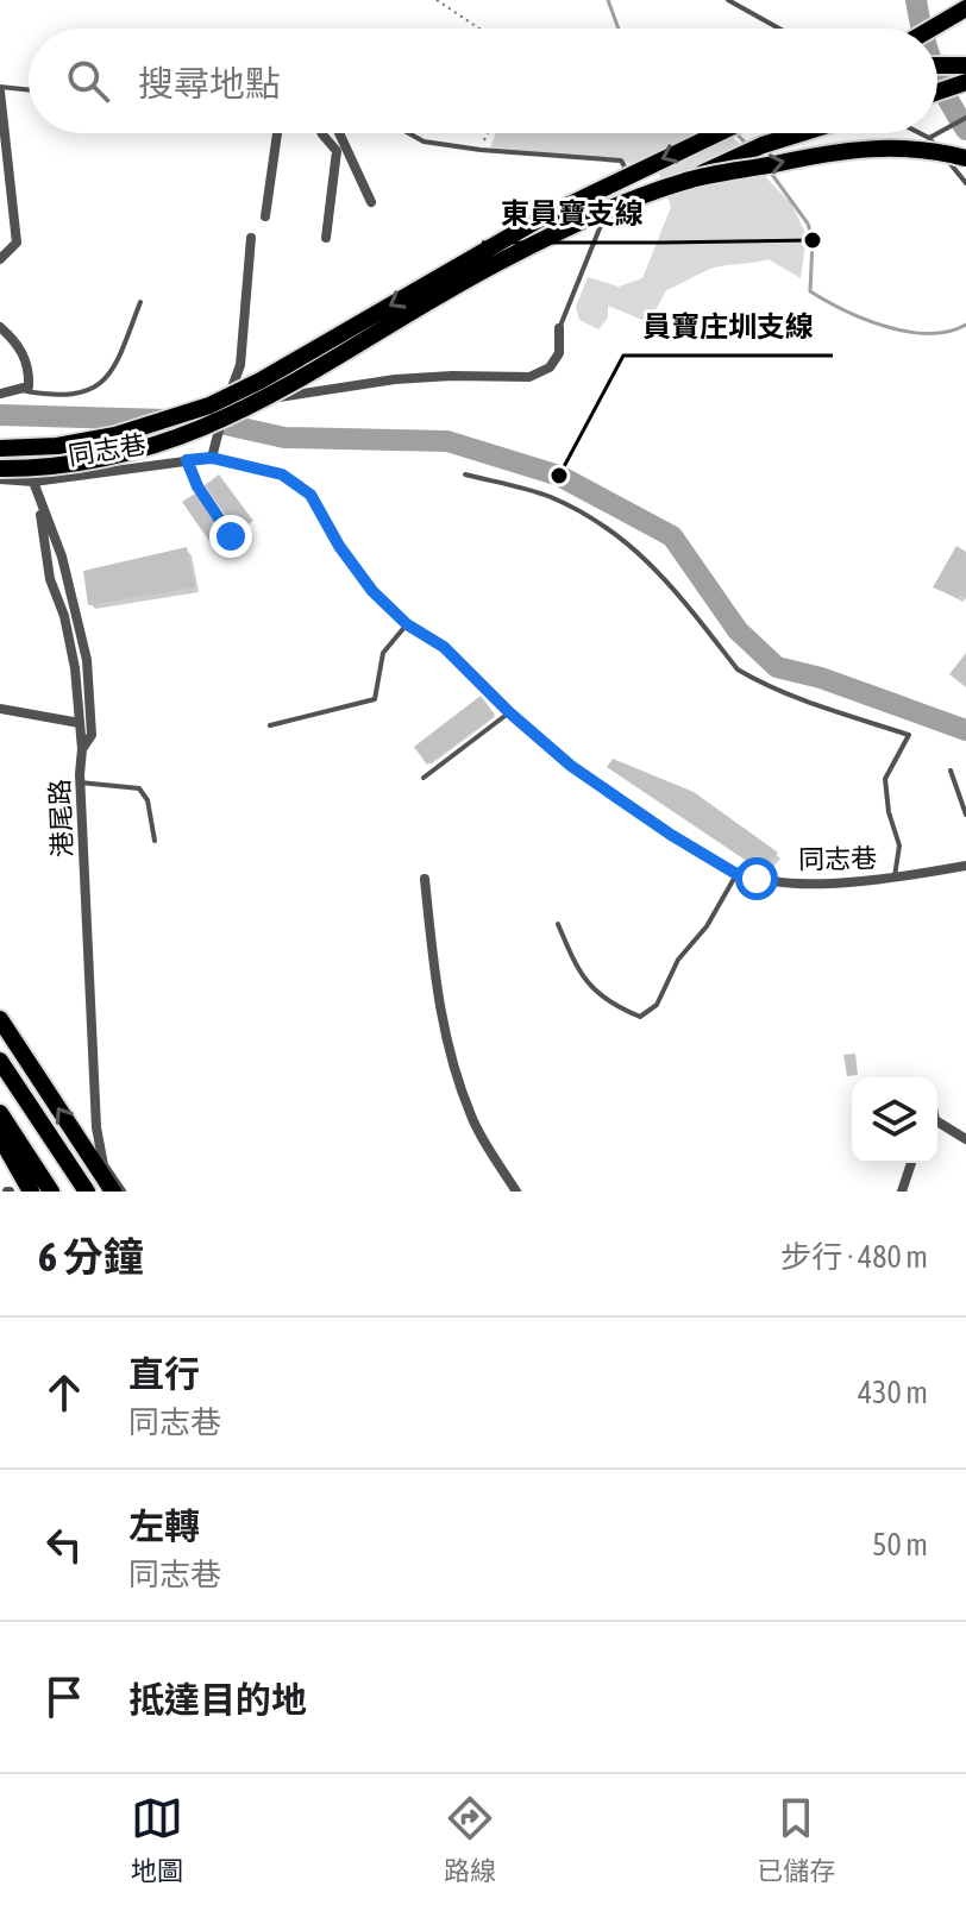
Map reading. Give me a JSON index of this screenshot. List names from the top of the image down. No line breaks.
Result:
{"streets":{"street":["同志巷","港尾路"]},"crossings":[["同志巷","港尾路"]],"places":["東員寶支線","員寶庄圳支線"],"page":{"search":"搜尋地點","heading":["6 分鐘","步行 · 480 m"],"list":[["直行","同志巷","430 m"],["左轉","同志巷","50 m"],"抵達目的地"],"nav":["地圖","路線","已儲存"]}}
